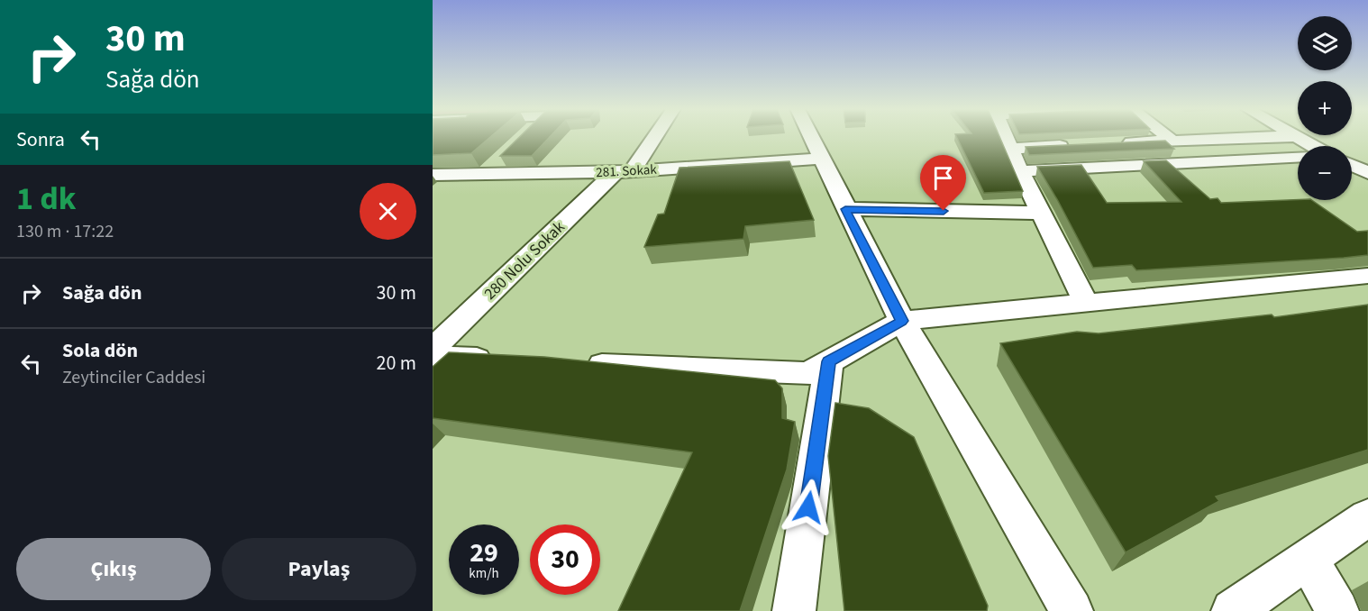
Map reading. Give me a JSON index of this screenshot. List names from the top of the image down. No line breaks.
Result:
{"streets":{"street":["281. Sokak","280 Nolu Sokak"]},"crossings":[["281. Sokak","280 Nolu Sokak"]],"page":{"turn":["30 m","Sağa dön"],"map_buttons":["+","−"],"then":"Sonra","heading":["1 dk","130 m · 17:22"],"list":[{"name":"Sağa dön","value":"30 m"},{"name":"Sola dön","note":"Zeytinciler Caddesi","value":"20 m"}],"speed":"29 km/h","limit":"30","buttons":["Çıkış","Paylaş"]}}
